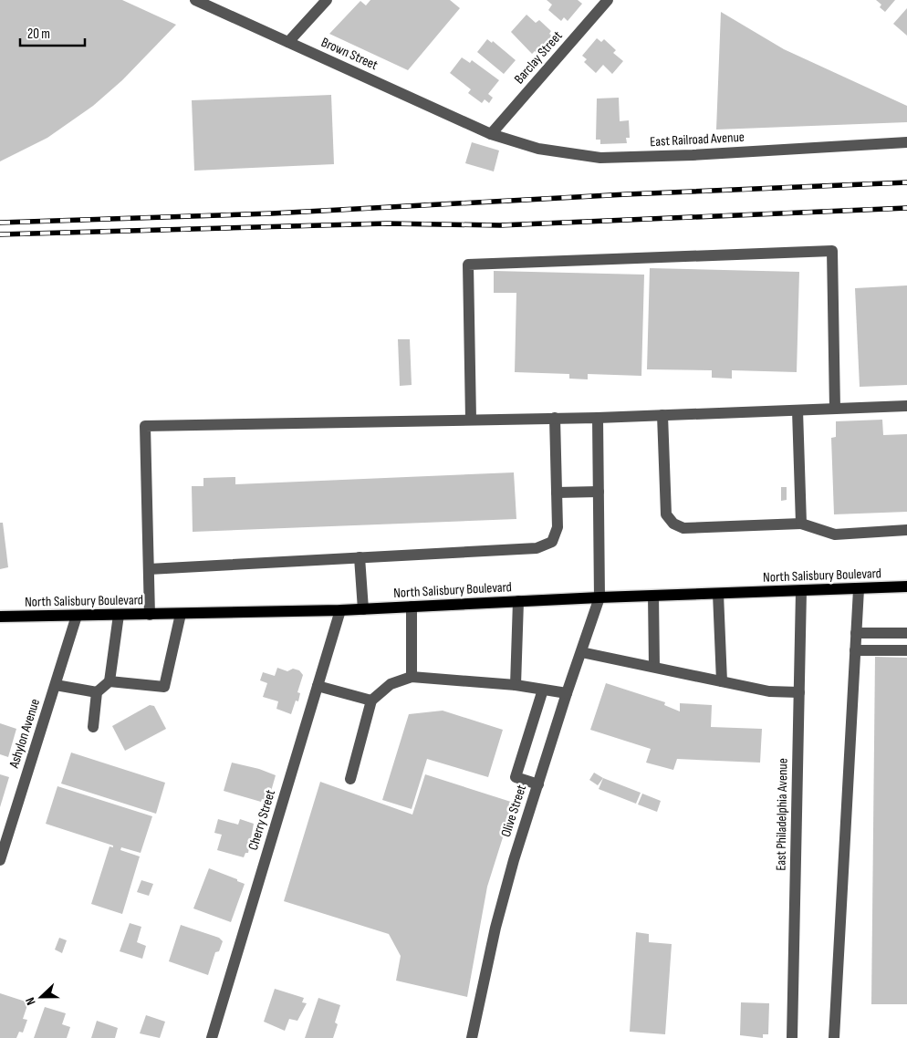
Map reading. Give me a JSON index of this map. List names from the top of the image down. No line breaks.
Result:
{"streets":{"main road":["North Salisbury Boulevard"],"street":["Brown Street","Barclay Street","East Railroad Avenue","Ashylon Avenue","Olive Street","East Philadelphia Avenue","Cherry Street"]},"crossings":[["Brown Street","Barclay Street"],["Brown Street","East Railroad Avenue"],["Barclay Street","East Railroad Avenue"],["North Salisbury Boulevard","Ashylon Avenue"],["North Salisbury Boulevard","Olive Street"],["North Salisbury Boulevard","East Philadelphia Avenue"],["North Salisbury Boulevard","Cherry Street"]],"scale_bar":"20 m","north":"left"}
